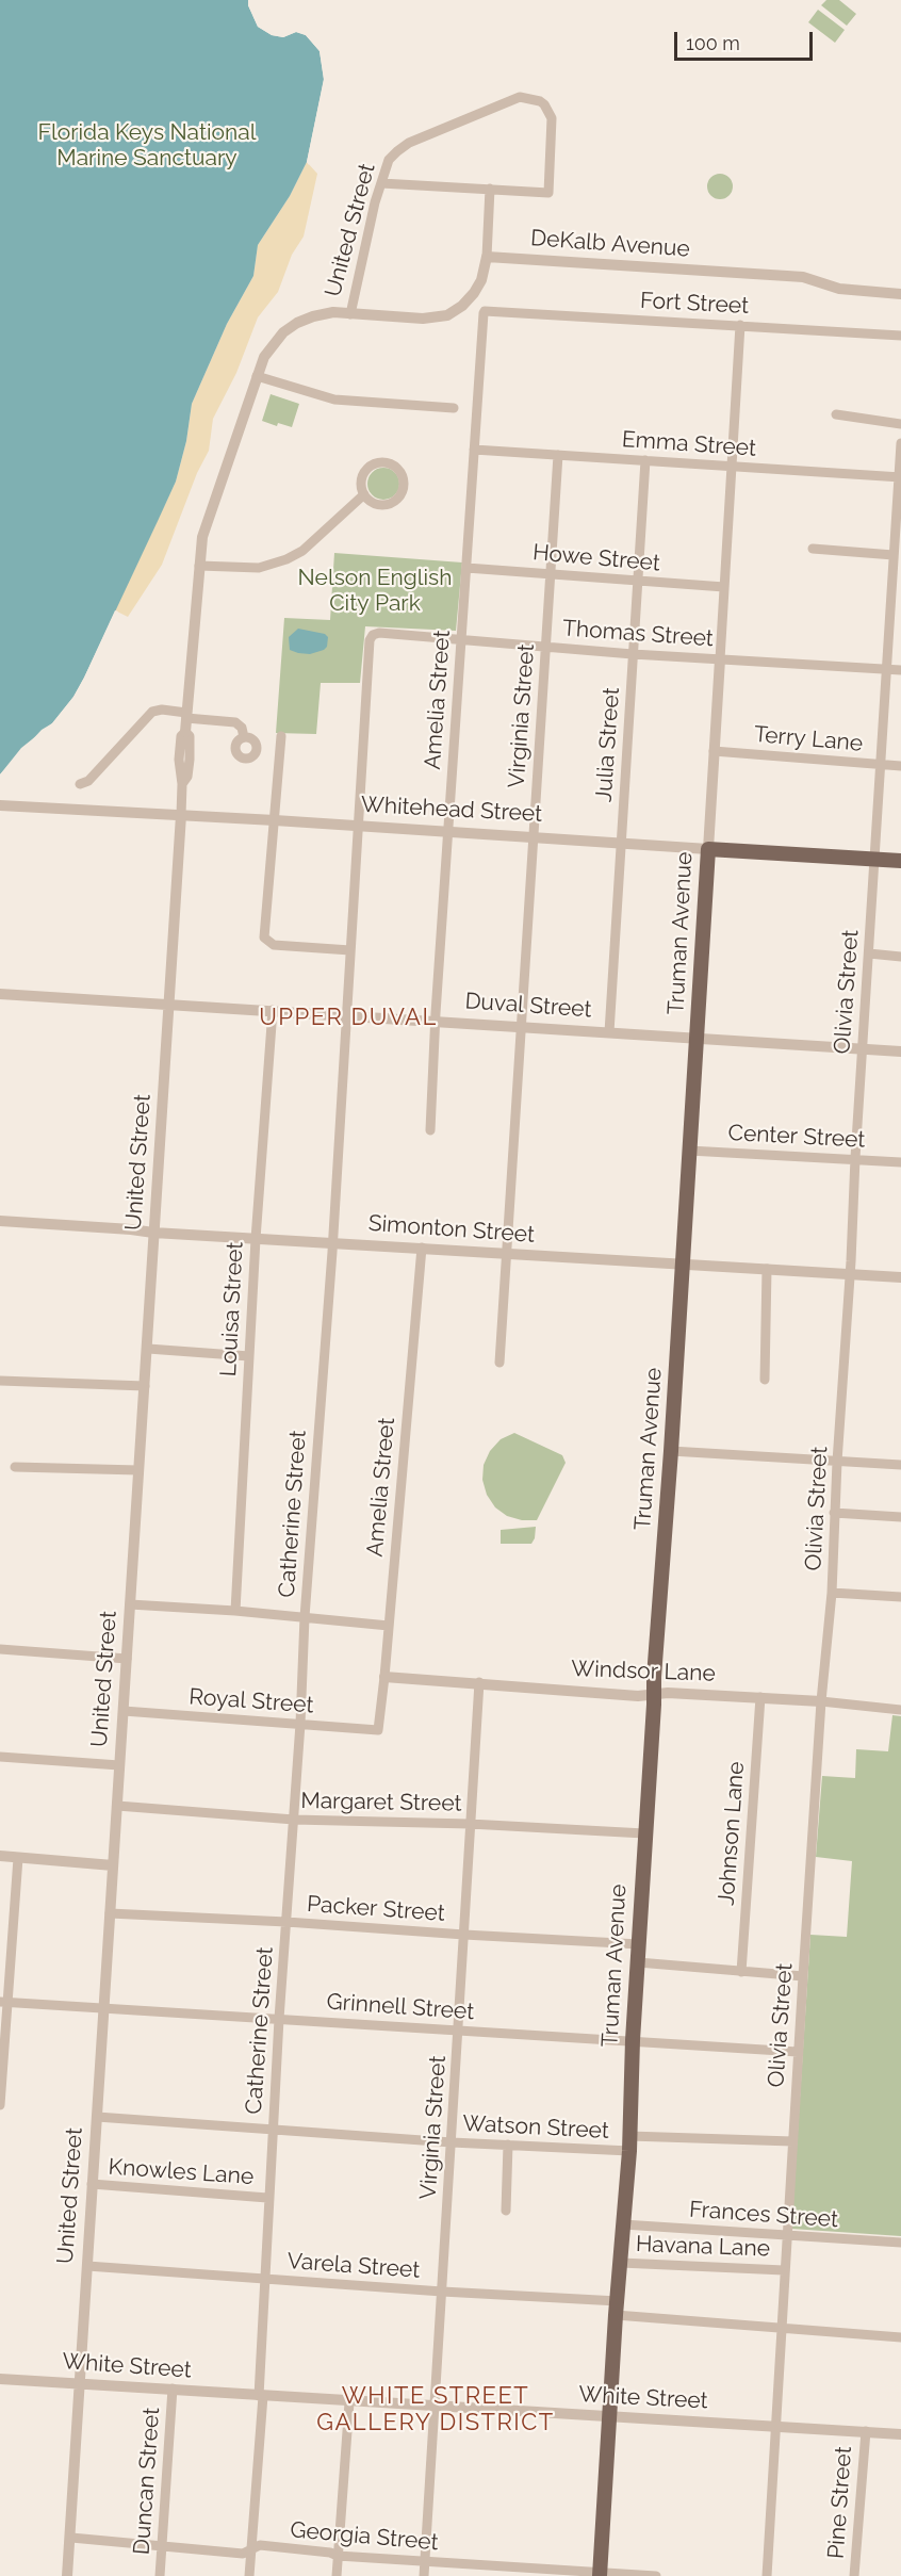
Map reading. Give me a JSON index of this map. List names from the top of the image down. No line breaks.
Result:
{"streets":{"main road":["Whitehead Street","Truman Avenue"],"street":["United Street","DeKalb Avenue","Fort Street","Emma Street","Howe Street","Thomas Street","Amelia Street","Virginia Street","Terry Lane","Julia Street","Olivia Street","Duval Street","Center Street","Simonton Street","Louisa Street","Catherine Street","Windsor Lane","Royal Street","Margaret Street","Johnson Lane","Packer Street","Grinnell Street","Watson Street","Knowles Lane","Frances Street","Havana Lane","Varela Street","White Street","Duncan Street","Pine Street","Georgia Street"]},"crossings":[["United Street","Whitehead Street"],["United Street","Duval Street"],["United Street","Simonton Street"],["United Street","Royal Street"],["United Street","Margaret Street"],["United Street","Packer Street"],["United Street","Grinnell Street"],["United Street","Watson Street"],["United Street","Knowles Lane"],["United Street","Varela Street"],["United Street","White Street"],["United Street","Georgia Street"],["Fort Street","Amelia Street"],["Fort Street","Truman Avenue"],["Emma Street","Amelia Street"],["Emma Street","Virginia Street"],["Emma Street","Julia Street"],["Emma Street","Truman Avenue"],["Emma Street","Olivia Street"],["Howe Street","Amelia Street"],["Howe Street","Virginia Street"],["Howe Street","Julia Street"],["Howe Street","Truman Avenue"],["Thomas Street","Amelia Street"],["Thomas Street","Virginia Street"],["Thomas Street","Julia Street"],["Thomas Street","Truman Avenue"],["Thomas Street","Olivia Street"],["Thomas Street","Catherine Street"],["Amelia Street","Whitehead Street"],["Amelia Street","Duval Street"],["Amelia Street","Simonton Street"],["Amelia Street","Windsor Lane"],["Amelia Street","Royal Street"],["Virginia Street","Whitehead Street"],["Virginia Street","Duval Street"],["Virginia Street","Simonton Street"],["Virginia Street","Windsor Lane"],["Virginia Street","Margaret Street"],["Virginia Street","Packer Street"],["Virginia Street","Grinnell Street"],["Virginia Street","Watson Street"],["Virginia Street","Varela Street"],["Virginia Street","White Street"],["Virginia Street","Georgia Street"],["Terry Lane","Truman Avenue"],["Terry Lane","Olivia Street"],["Julia Street","Whitehead Street"],["Julia Street","Duval Street"],["Whitehead Street","Truman Avenue"],["Whitehead Street","Olivia Street"],["Whitehead Street","Catherine Street"],["Truman Avenue","Duval Street"],["Truman Avenue","Center Street"],["Truman Avenue","Simonton Street"],["Truman Avenue","Windsor Lane"],["Truman Avenue","Margaret Street"],["Truman Avenue","Packer Street"],["Truman Avenue","Grinnell Street"],["Truman Avenue","Watson Street"],["Truman Avenue","Frances Street"],["Truman Avenue","Havana Lane"],["Truman Avenue","Varela Street"],["Truman Avenue","White Street"],["Truman Avenue","Georgia Street"],["Olivia Street","Duval Street"],["Olivia Street","Center Street"],["Olivia Street","Simonton Street"],["Olivia Street","Windsor Lane"],["Olivia Street","Grinnell Street"],["Olivia Street","Watson Street"],["Olivia Street","Frances Street"],["Olivia Street","Havana Lane"],["Olivia Street","Varela Street"],["Olivia Street","White Street"],["Duval Street","Louisa Street"],["Duval Street","Catherine Street"],["Simonton Street","Louisa Street"],["Simonton Street","Catherine Street"],["Catherine Street","Royal Street"],["Catherine Street","Margaret Street"],["Catherine Street","Packer Street"],["Catherine Street","Grinnell Street"],["Catherine Street","Watson Street"],["Catherine Street","Knowles Lane"],["Catherine Street","Varela Street"],["Catherine Street","White Street"],["Catherine Street","Georgia Street"],["Windsor Lane","Johnson Lane"],["White Street","Duncan Street"],["White Street","Pine Street"],["Duncan Street","Georgia Street"]],"districts":["UPPER DUVAL","WHITE STREET GALLERY DISTRICT"],"parks":["Florida Keys National Marine Sanctuary","Nelson English City Park"],"scale_bar":"100 m"}
